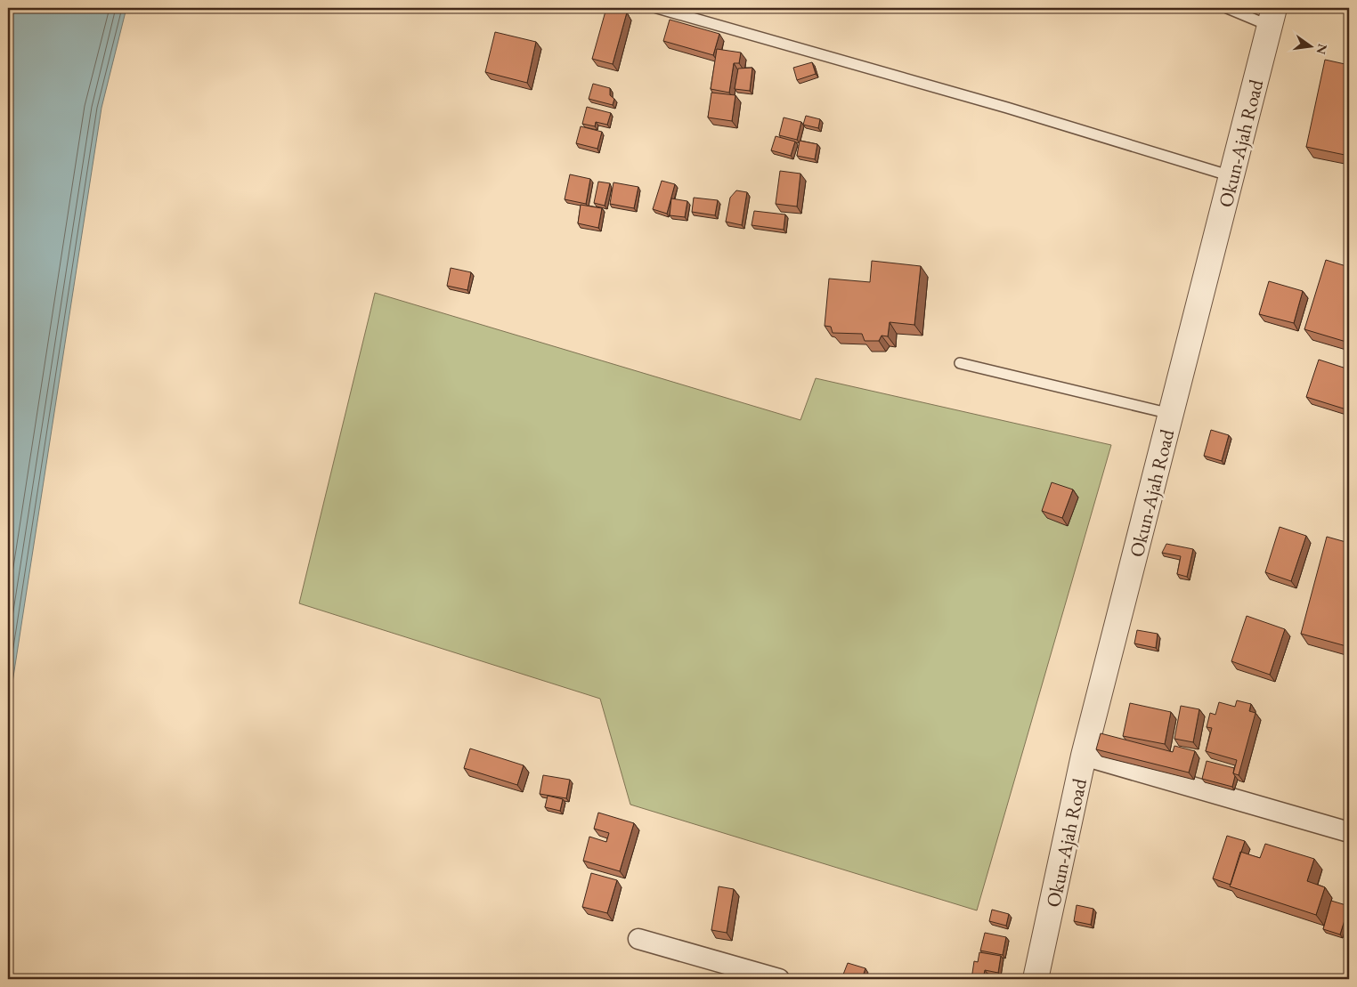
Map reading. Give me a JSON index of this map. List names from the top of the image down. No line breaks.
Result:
{"streets":{"street":["Okun-Ajah Road"]},"north":"right"}
